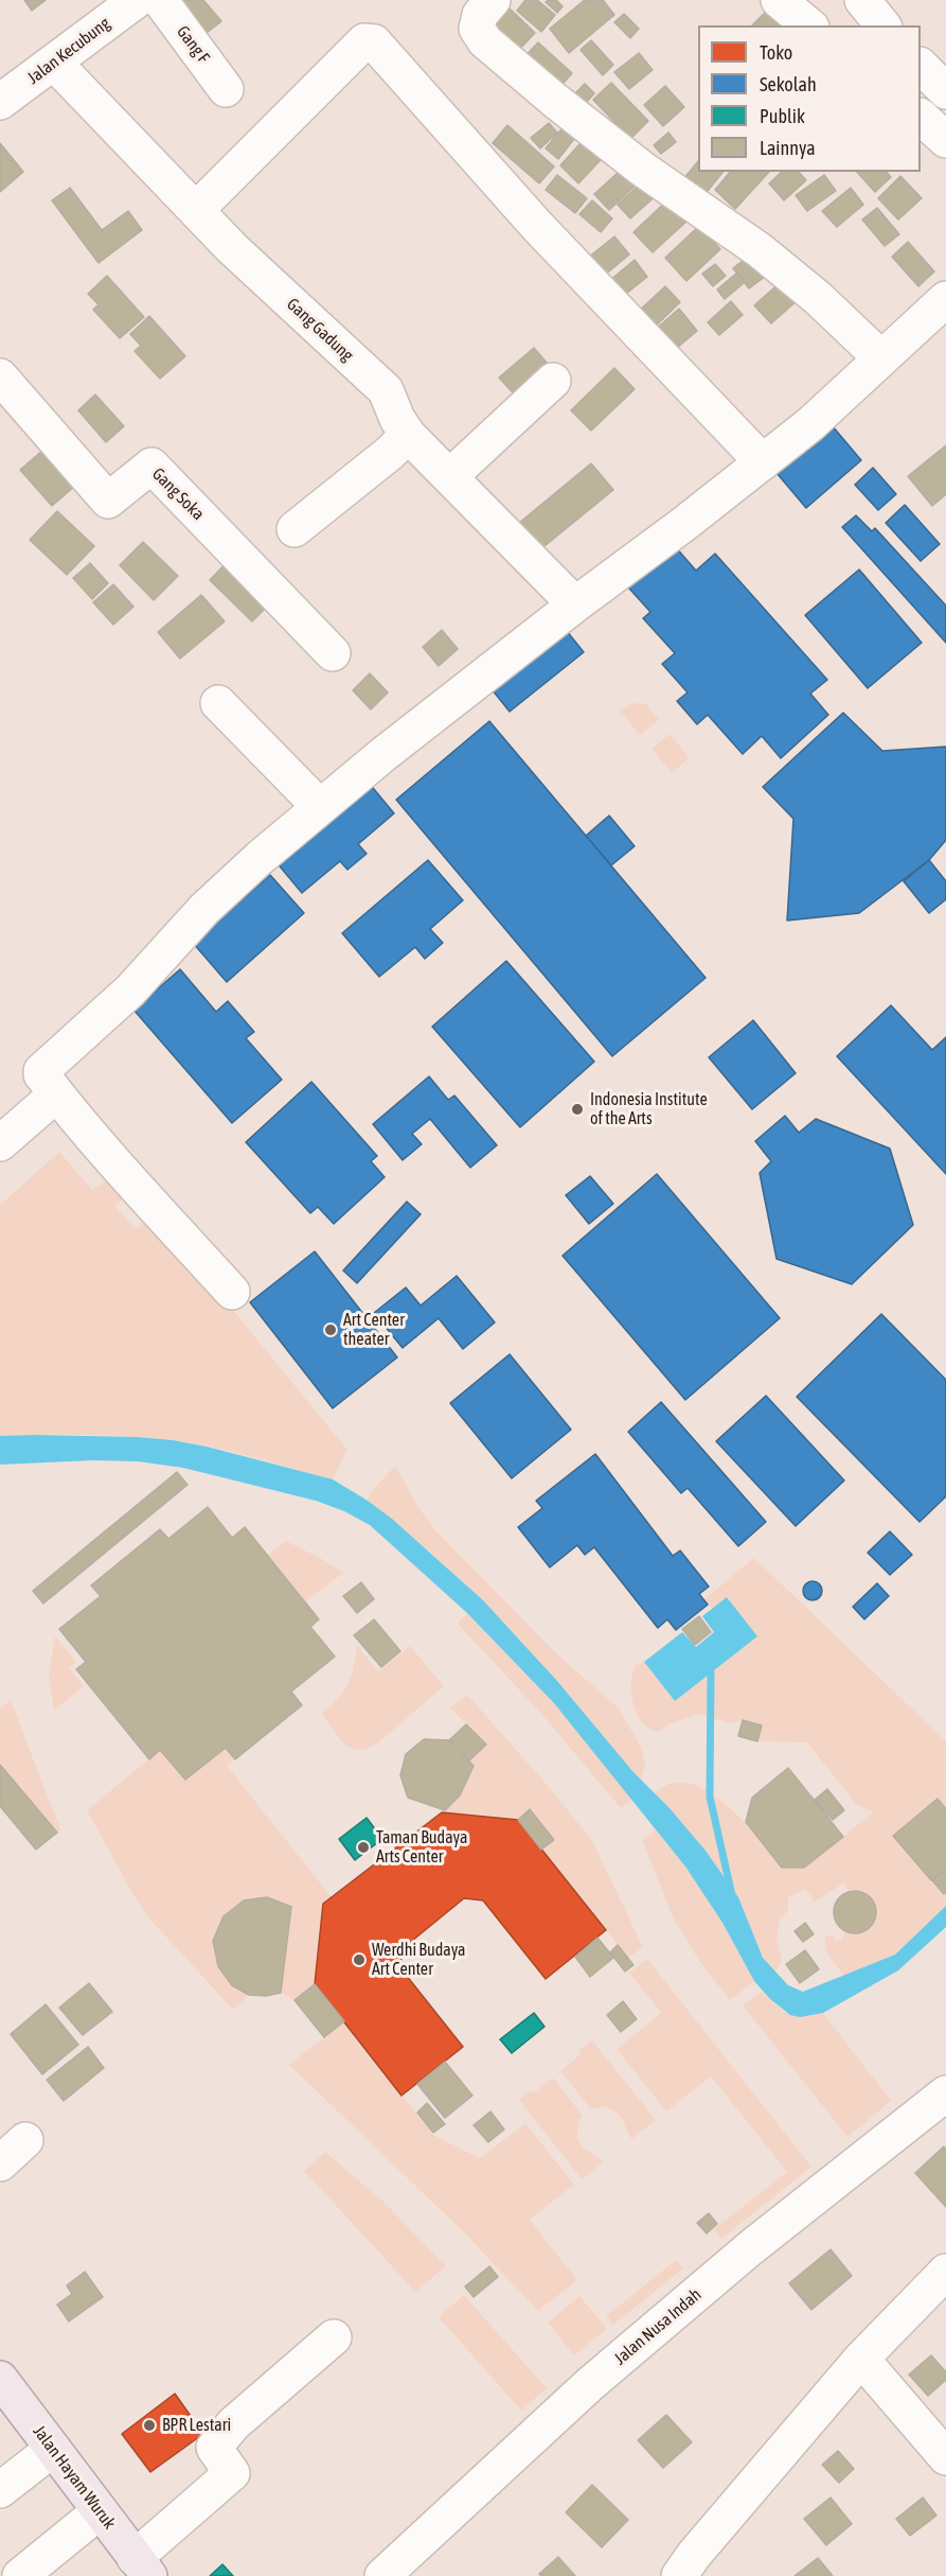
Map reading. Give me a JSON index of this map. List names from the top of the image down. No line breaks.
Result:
{"streets":{"main road":["Jalan Hayam Wuruk"],"street":["Gang F","Jalan Kecubung","Gang Gadung","Gang Soka","Jalan Nusa Indah"]},"crossings":[["Jalan Kecubung","Gang Gadung"]],"places":["Indonesia Institute of the Arts","Art Center theater","Taman Budaya Arts Center","Werdhi Budaya Art Center","BPR Lestari"],"legend":["Toko","Sekolah","Publik","Lainnya"]}
